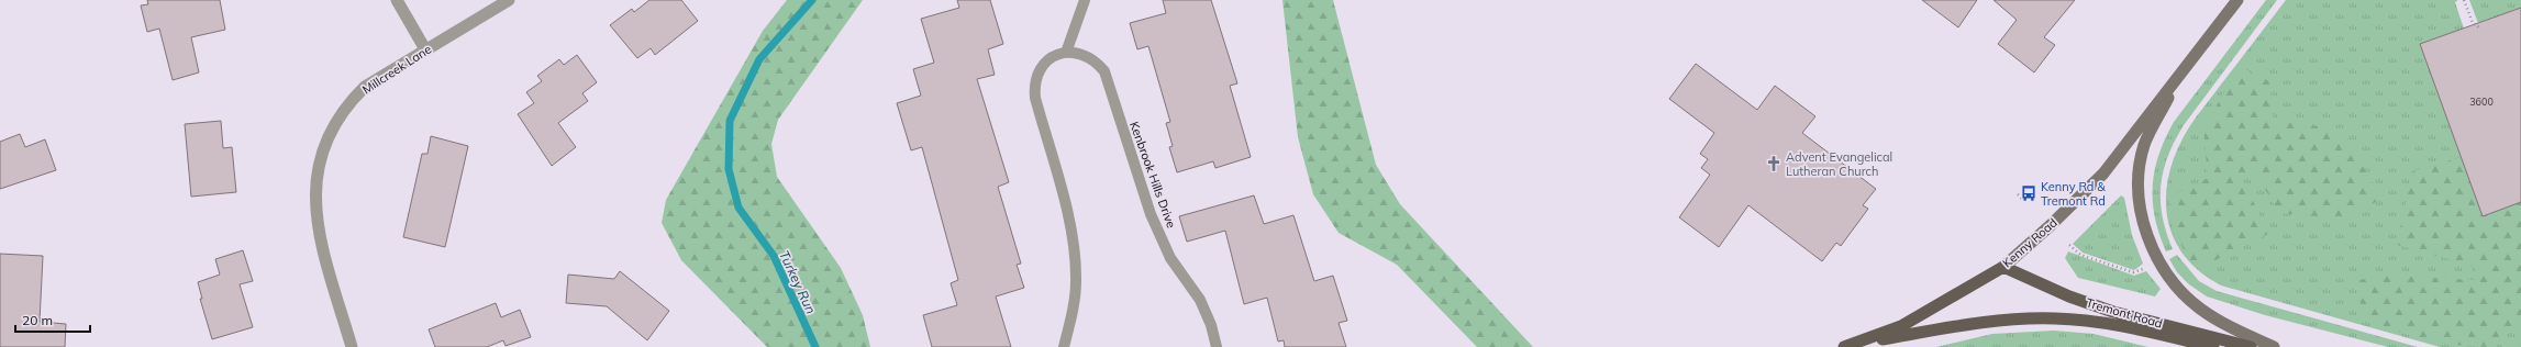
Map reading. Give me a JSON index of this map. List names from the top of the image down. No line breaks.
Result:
{"streets":{"main road":["Kenny Road","Tremont Road"],"street":["Millcreek Lane"],"lane":["Kenbrook Hills Drive"]},"crossings":[["Kenny Road","Tremont Road"]],"water":["Turkey Run"],"places":{"church":["Advent Evangelical Lutheran Church"],"bus stop":["Kenny Rd & Tremont Rd"]},"house_numbers":["3600"],"scale_bar":"20 m"}
